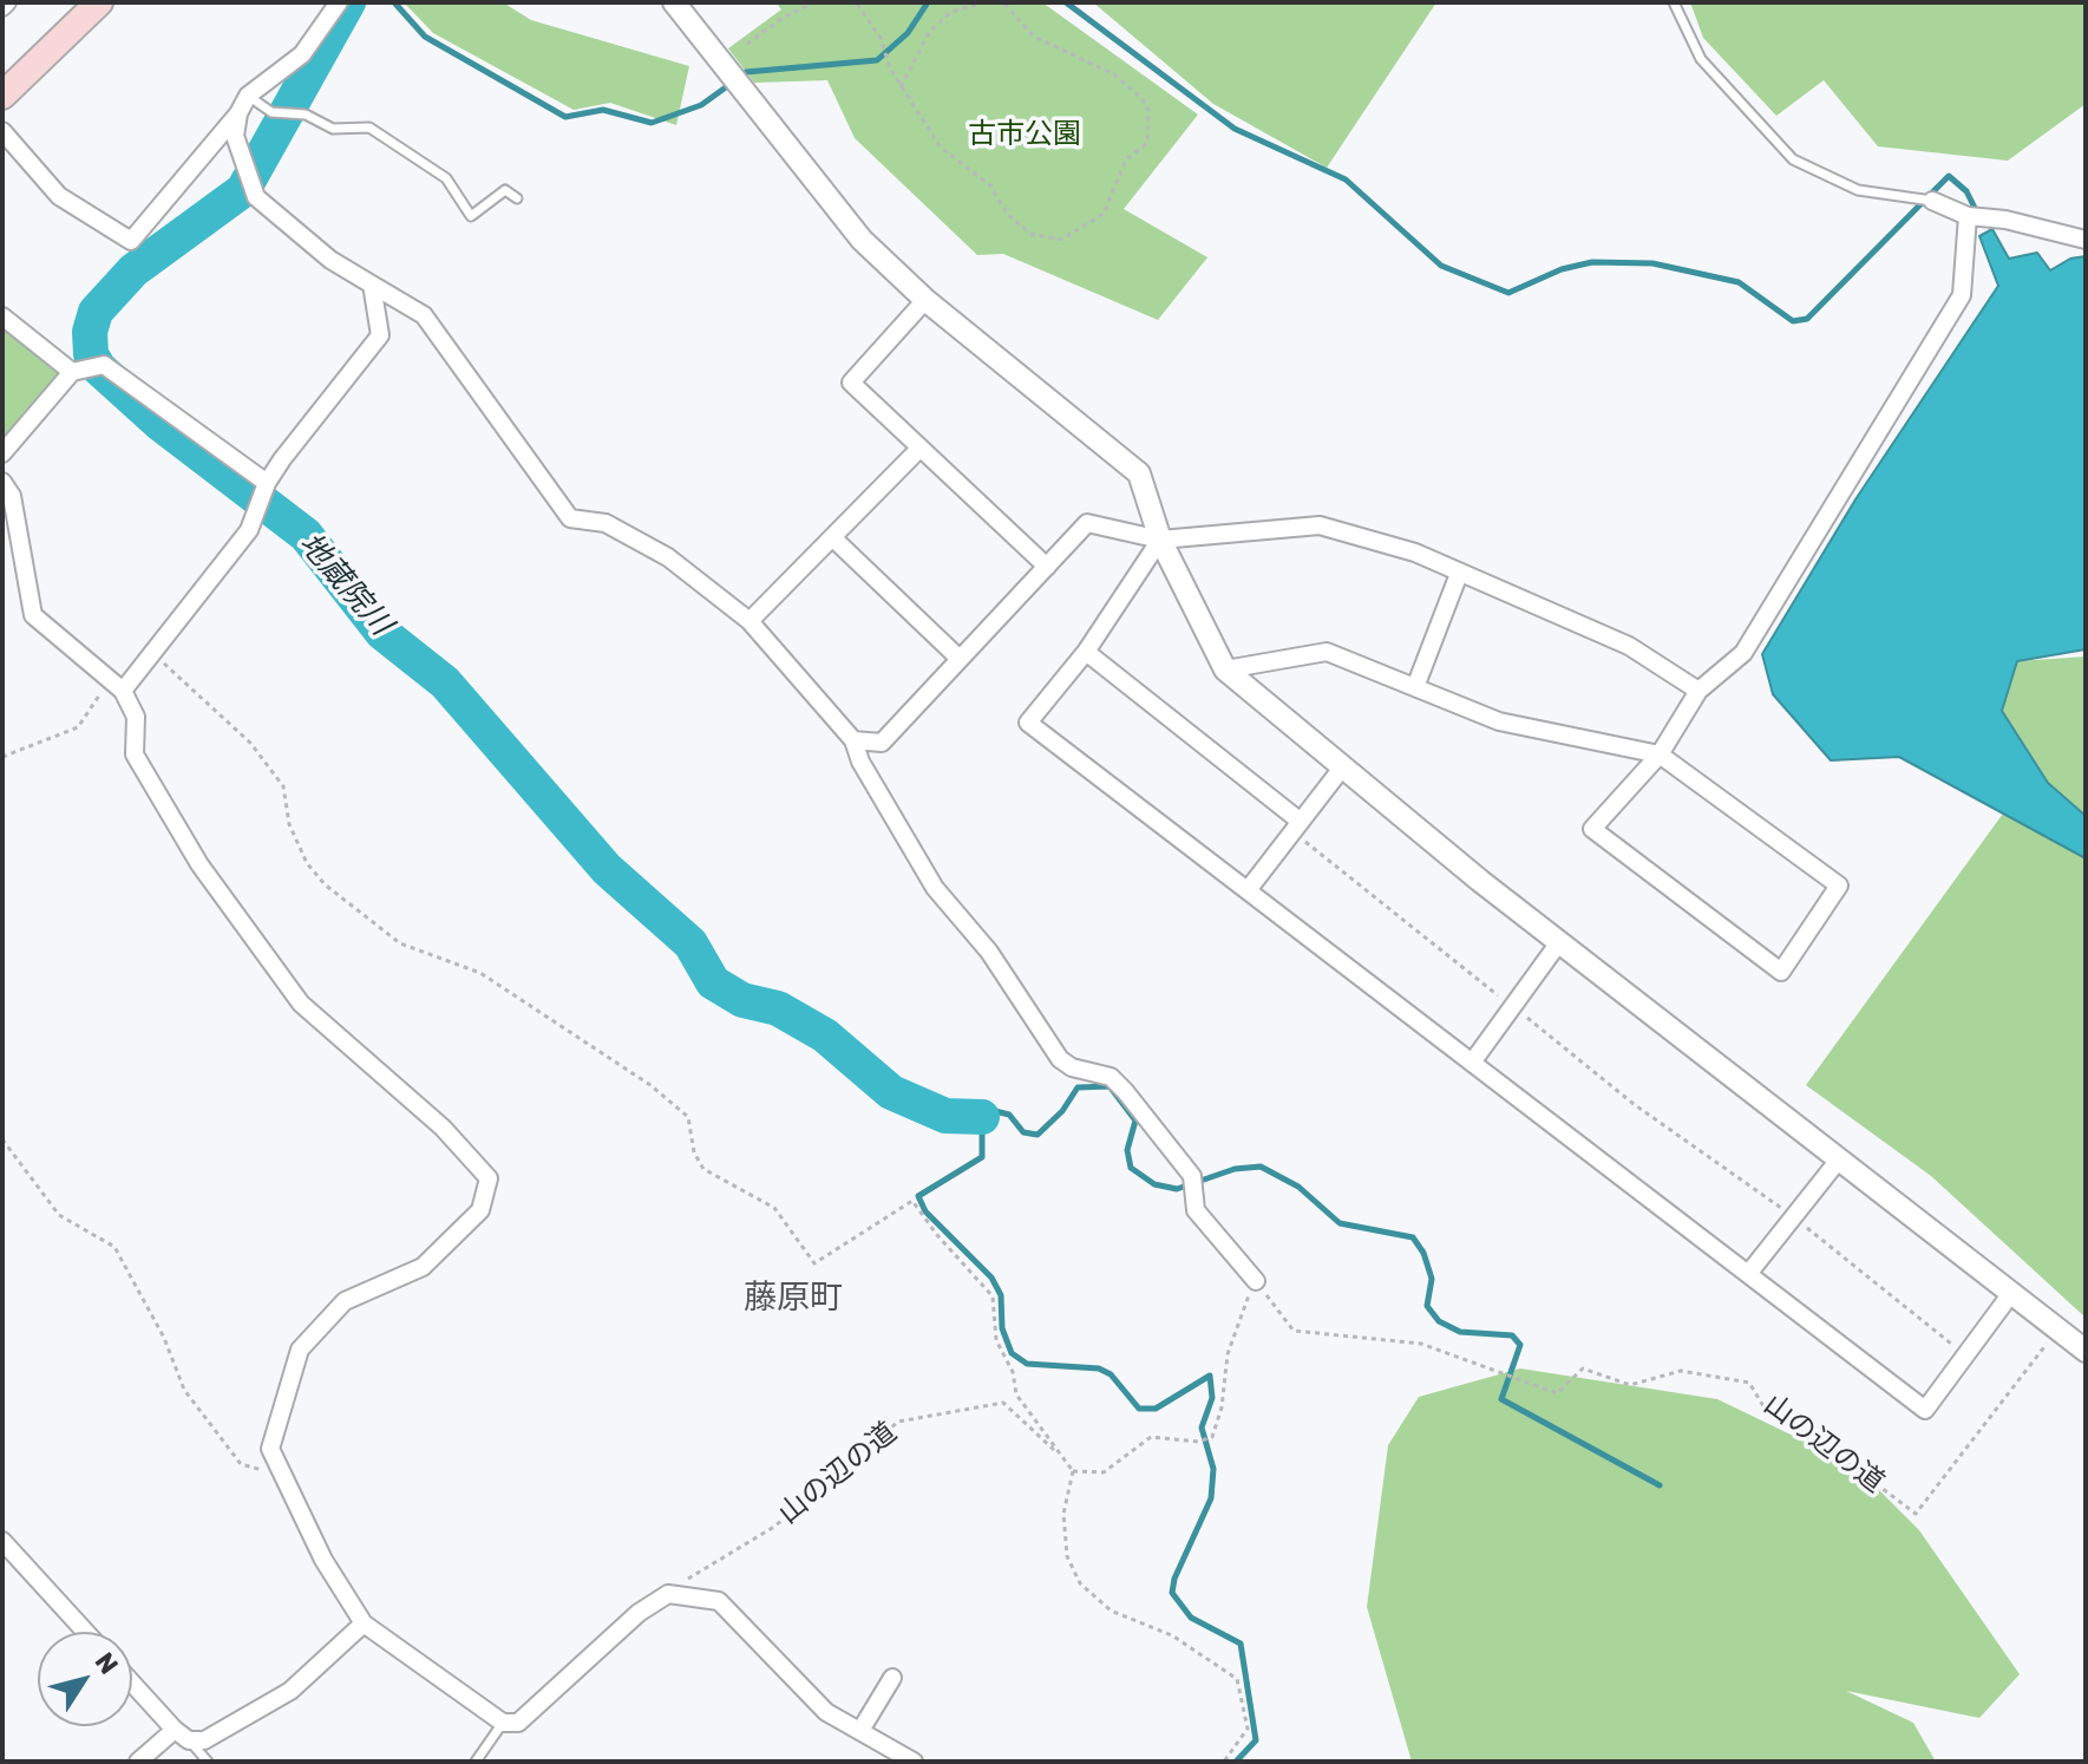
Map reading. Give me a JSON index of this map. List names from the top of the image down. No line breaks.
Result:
{"streets":{"path":["山の辺の道"]},"districts":["藤原町"],"water":["地蔵院川"],"parks":["古市公園"],"north":"top right"}
